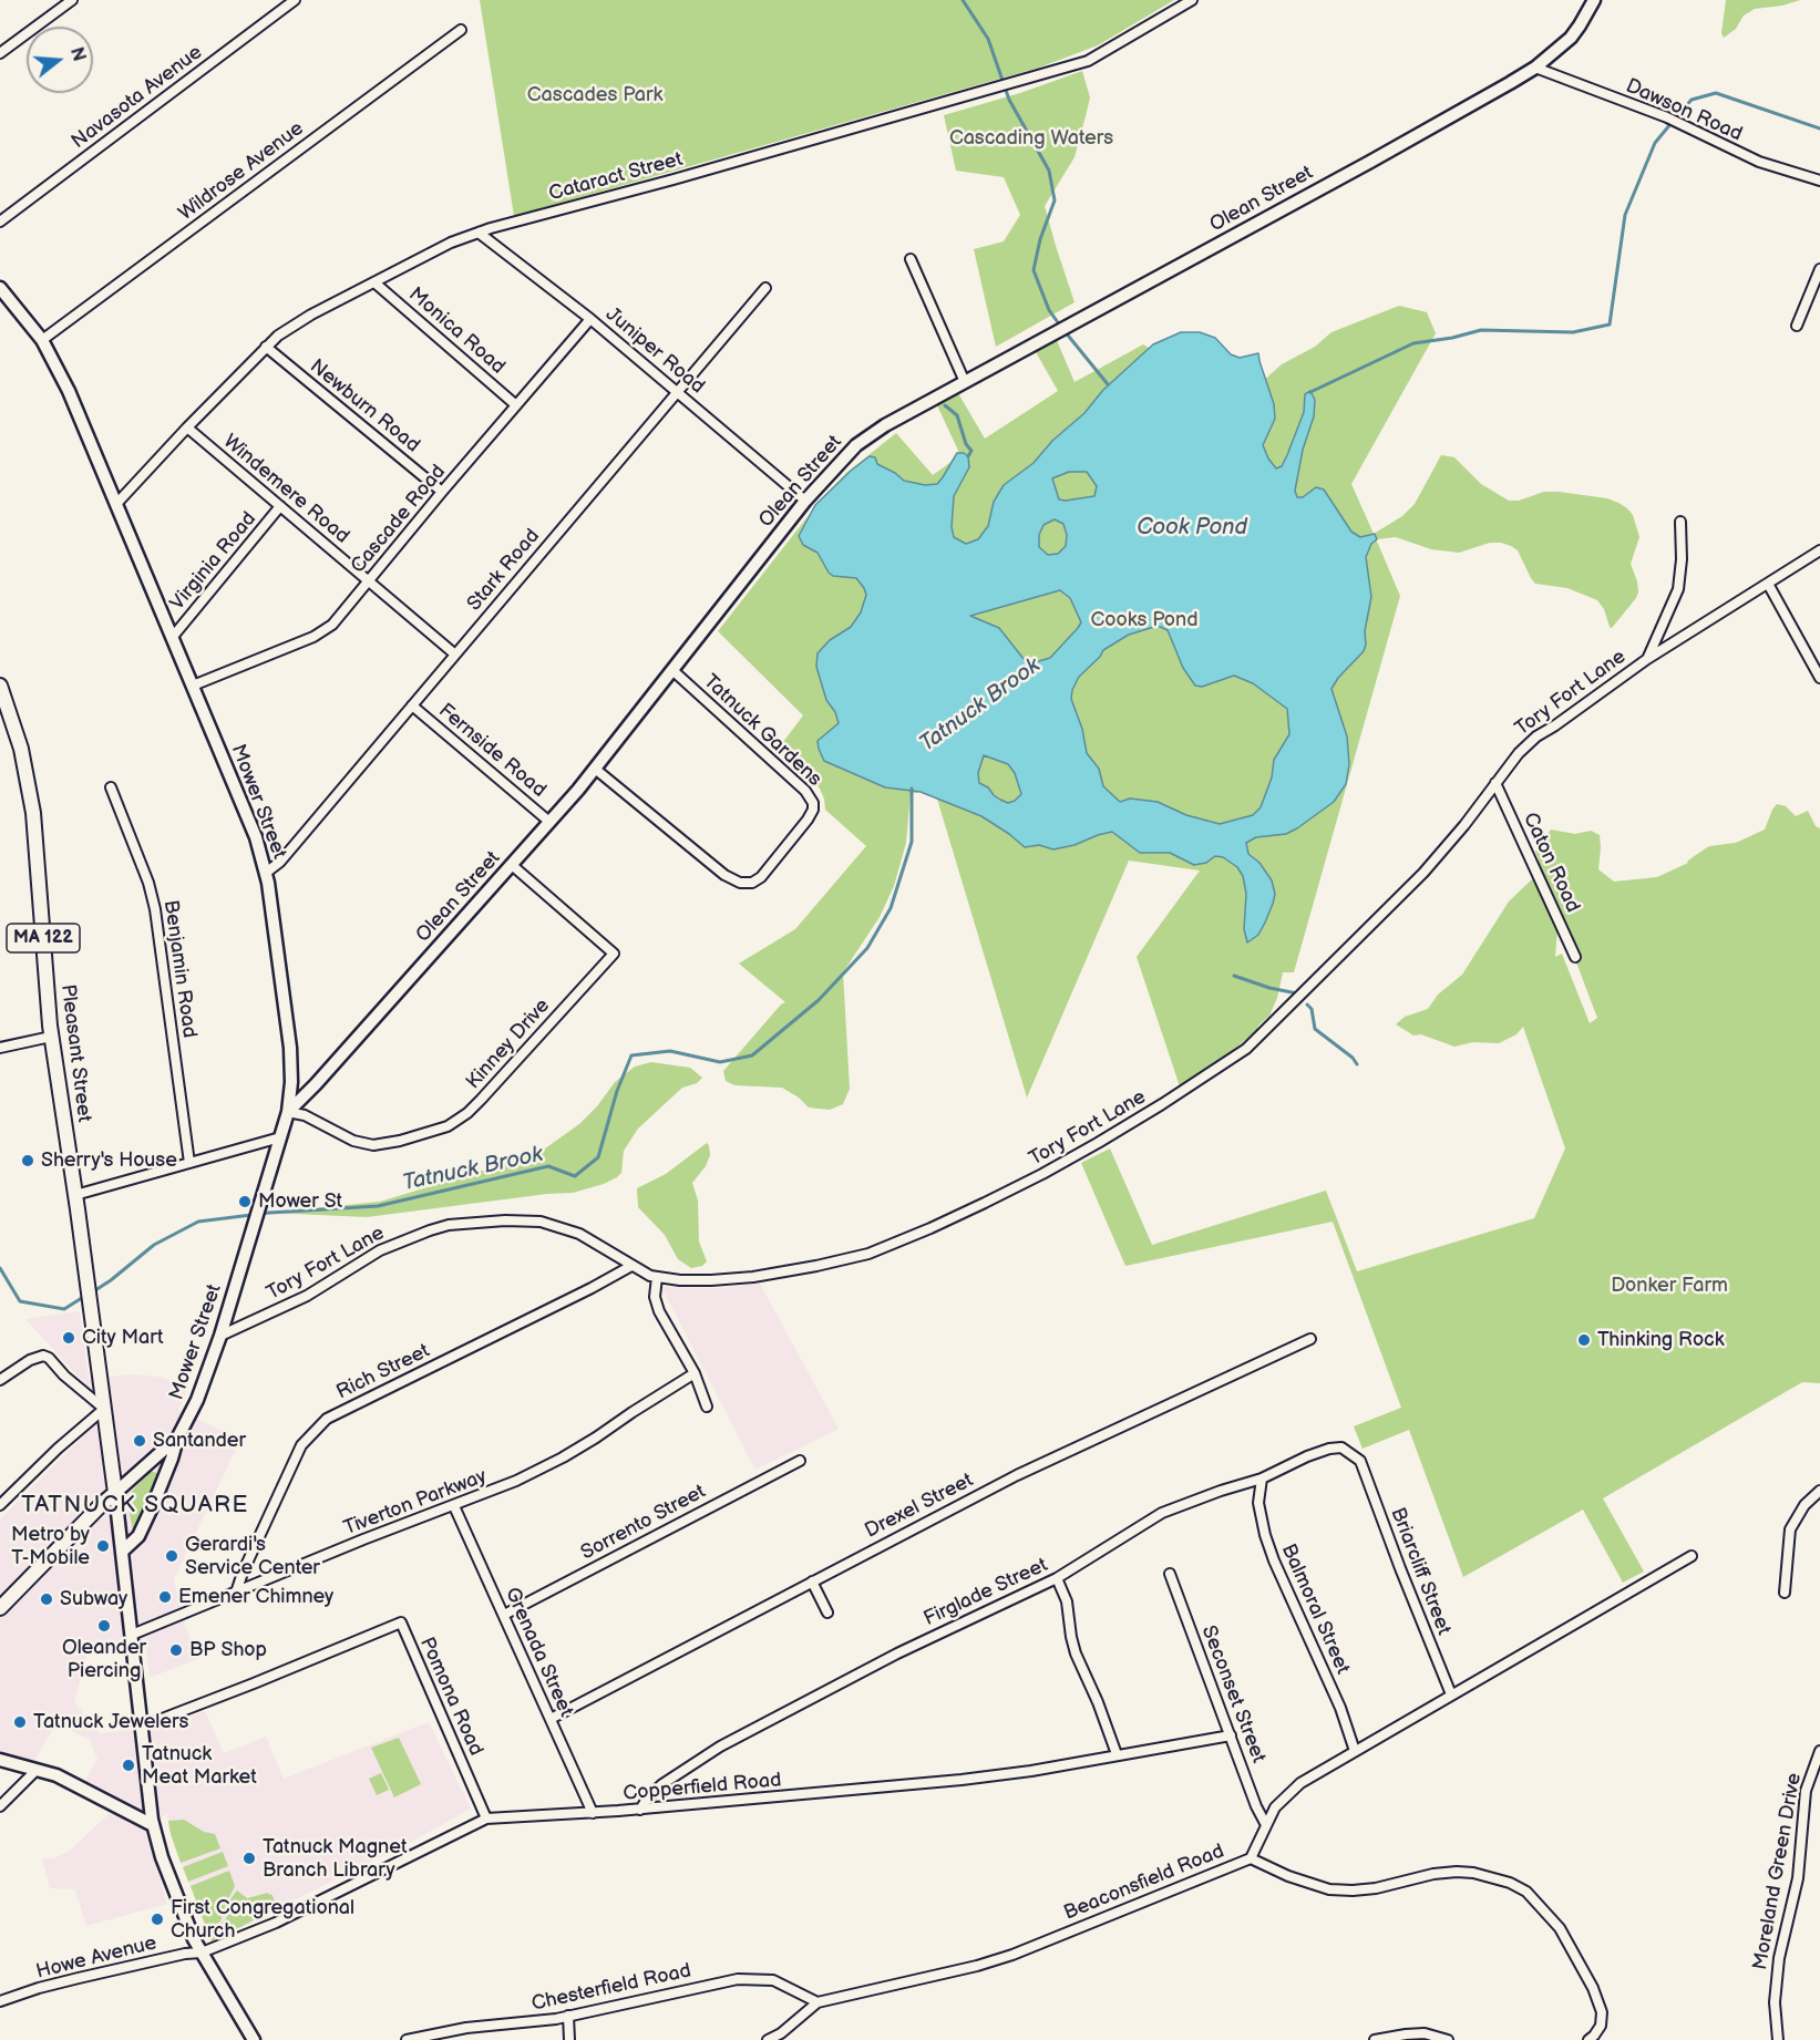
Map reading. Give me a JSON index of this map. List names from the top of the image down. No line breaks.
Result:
{"streets":{"main road":["MA 122","Pleasant Street"],"street":["Navasota Avenue","Dawson Road","Wildrose Avenue","Cataract Street","Olean Street","Monica Road","Juniper Road","Newburn Road","Windemere Road","Cascade Road","Virginia Road","Stark Road","Tory Fort Lane","Tatnuck Gardens","Fernside Road","Mower Street","Caton Road","Benjamin Road","Kinney Drive","Rich Street","Tiverton Parkway","Drexel Street","Sorrento Street","Briarcliff Street","Firglade Street","Balmoral Street","Grenada Street","Seconset Street","Pomona Road","Copperfield Road","Moreland Green Drive","Beaconsfield Road","Howe Avenue","Chesterfield Road"]},"crossings":[["Dawson Road","Olean Street"],["Wildrose Avenue","Mower Street"],["Cataract Street","Monica Road"],["Cataract Street","Juniper Road"],["Cataract Street","Newburn Road"],["Cataract Street","Windemere Road"],["Cataract Street","Mower Street"],["Olean Street","Juniper Road"],["Olean Street","Tatnuck Gardens"],["Olean Street","Fernside Road"],["Olean Street","Mower Street"],["Olean Street","Kinney Drive"],["Monica Road","Cascade Road"],["Juniper Road","Cascade Road"],["Juniper Road","Stark Road"],["Newburn Road","Cascade Road"],["Windemere Road","Cascade Road"],["Windemere Road","Virginia Road"],["Windemere Road","Stark Road"],["Cascade Road","Mower Street"],["Virginia Road","Mower Street"],["Stark Road","Fernside Road"],["Stark Road","Mower Street"],["Tory Fort Lane","Mower Street"],["Tory Fort Lane","Caton Road"],["Tory Fort Lane","Rich Street"],["Mower Street","Kinney Drive"],["Mower Street","Pleasant Street"],["Pleasant Street","Tiverton Parkway"],["Pleasant Street","Pomona Road"],["Pleasant Street","Copperfield Road"],["Pleasant Street","Howe Avenue"],["Rich Street","Tiverton Parkway"],["Tiverton Parkway","Grenada Street"],["Drexel Street","Grenada Street"],["Sorrento Street","Grenada Street"],["Briarcliff Street","Firglade Street"],["Briarcliff Street","Beaconsfield Road"],["Firglade Street","Balmoral Street"],["Firglade Street","Copperfield Road"],["Balmoral Street","Beaconsfield Road"],["Grenada Street","Copperfield Road"],["Seconset Street","Copperfield Road"],["Seconset Street","Beaconsfield Road"],["Pomona Road","Copperfield Road"],["Copperfield Road","Howe Avenue"],["Beaconsfield Road","Chesterfield Road"]],"districts":["TATNUCK SQUARE"],"water":["Cook Pond","Tatnuck Brook"],"parks":["Cascades Park","Cascading Waters","Cooks Pond","Donker Farm"],"places":["Sherry's House","Mower St","City Mart","Thinking Rock","Santander","Metro by T-Mobile","Gerardi's Service Center","Emener Chimney","Subway","Oleander Piercing","BP Shop","Tatnuck Jewelers","Tatnuck Meat Market","Tatnuck Magnet Branch Library","First Congregational Church"],"north":"right"}
